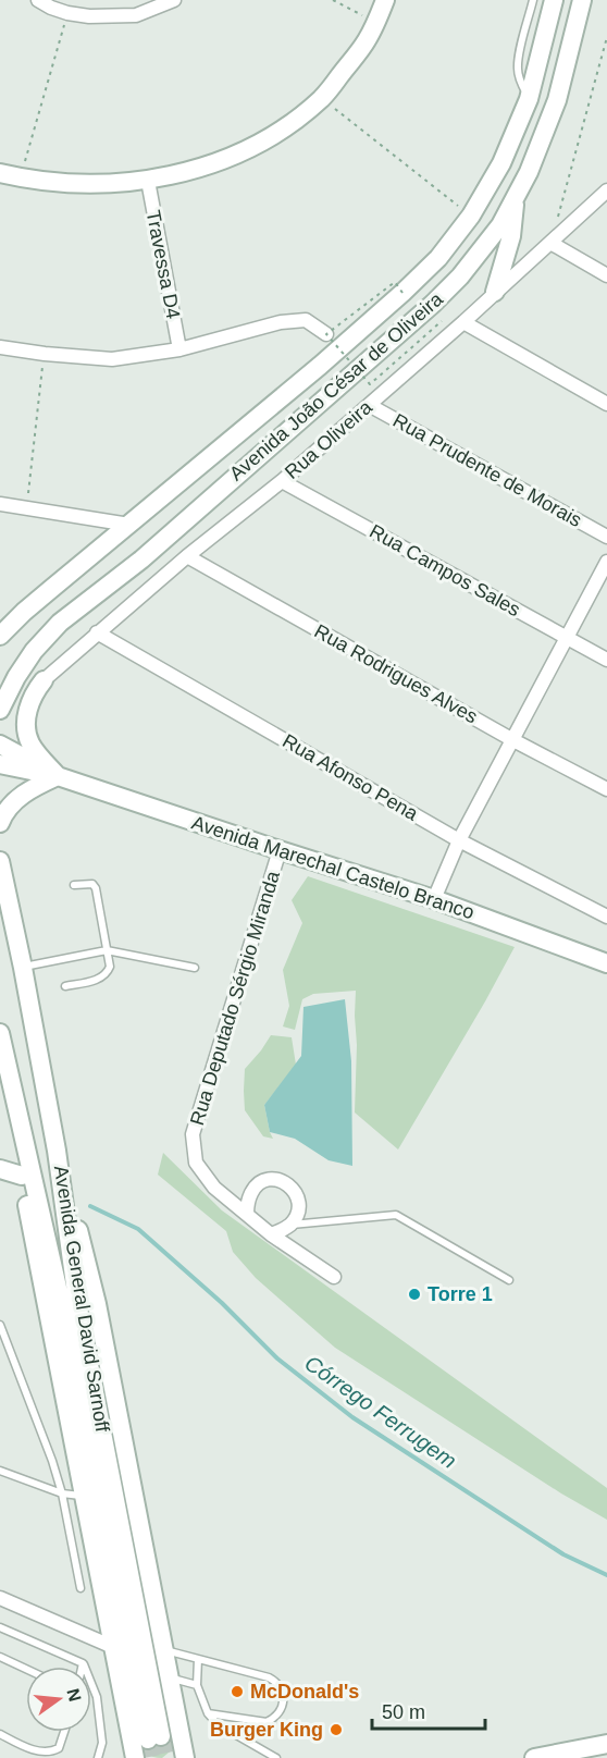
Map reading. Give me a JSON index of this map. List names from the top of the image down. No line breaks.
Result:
{"streets":{"main road":["Avenida João César de Oliveira","Avenida Marechal Castelo Branco","Avenida General David Sarnoff"],"street":["Travessa D4","Rua Oliveira","Rua Prudente de Morais","Rua Campos Sales","Rua Rodrigues Alves","Rua Afonso Pena","Rua Deputado Sérgio Miranda"]},"crossings":[["Rua Oliveira","Rua Prudente de Morais"],["Rua Oliveira","Rua Campos Sales"],["Rua Oliveira","Rua Rodrigues Alves"],["Rua Oliveira","Rua Afonso Pena"],["Avenida Marechal Castelo Branco","Rua Deputado Sérgio Miranda"]],"water":["Córrego Ferrugem"],"places":["Torre 1","McDonald's","Burger King"],"scale_bar":"50 m","north":"right"}
